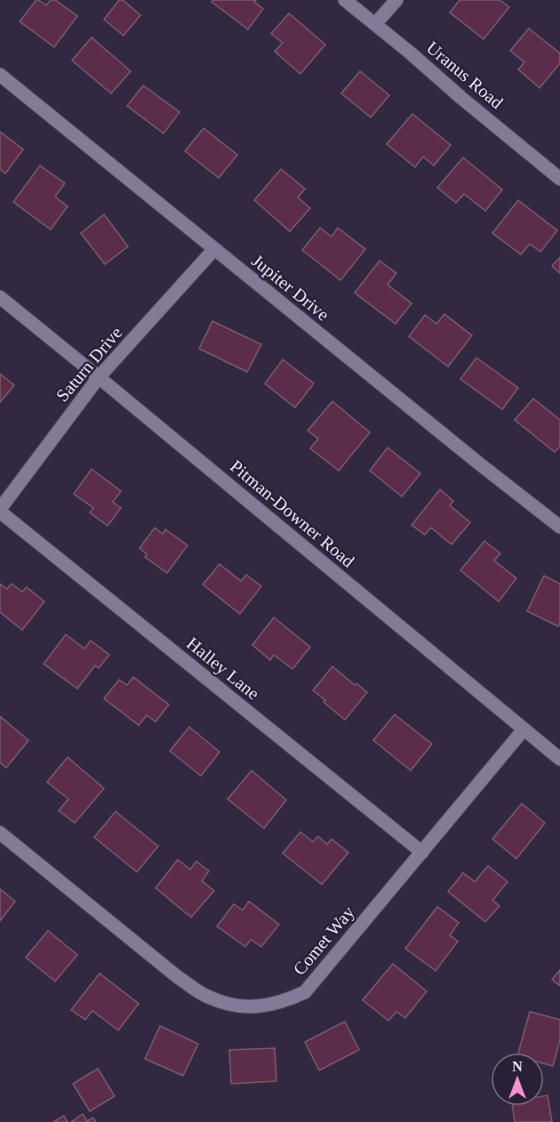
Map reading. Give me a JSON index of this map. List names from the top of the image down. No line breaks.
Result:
{"streets":{"street":["Uranus Road","Jupiter Drive","Saturn Drive","Pitman-Downer Road","Halley Lane","Comet Way"]},"crossings":[["Jupiter Drive","Saturn Drive"],["Saturn Drive","Pitman-Downer Road"],["Saturn Drive","Halley Lane"],["Pitman-Downer Road","Comet Way"],["Halley Lane","Comet Way"]],"north":"top"}
